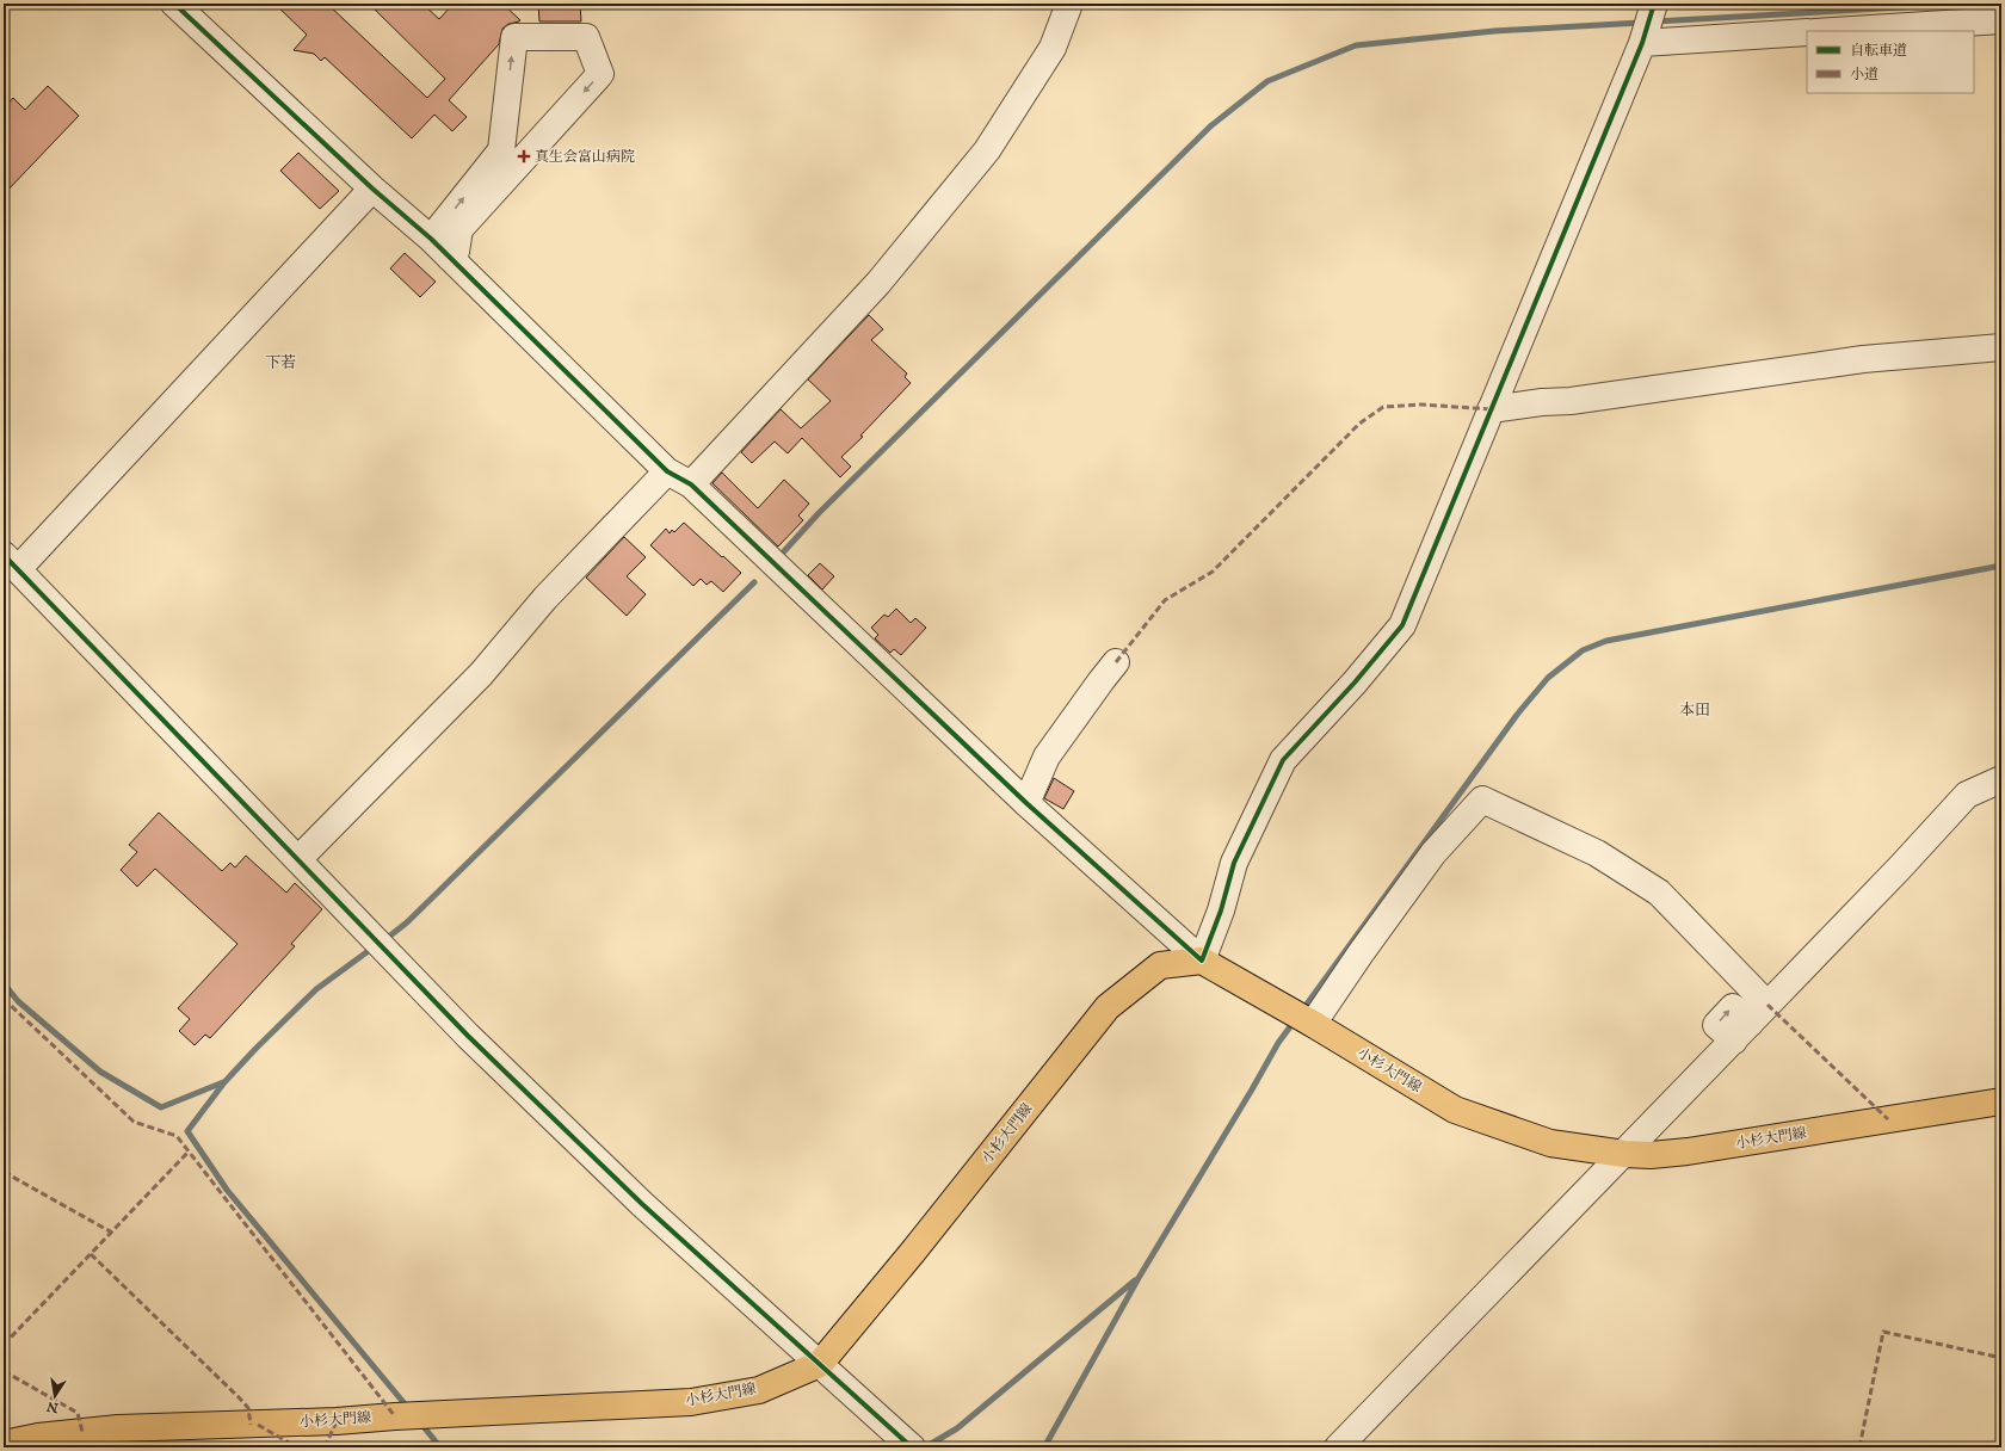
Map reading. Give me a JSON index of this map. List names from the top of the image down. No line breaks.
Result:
{"streets":{"main road":["小杉大門線"]},"districts":["下若","本田"],"places":{"health":["真生会富山病院"]},"legend":["自転車道","小道"],"north":"bottom"}
